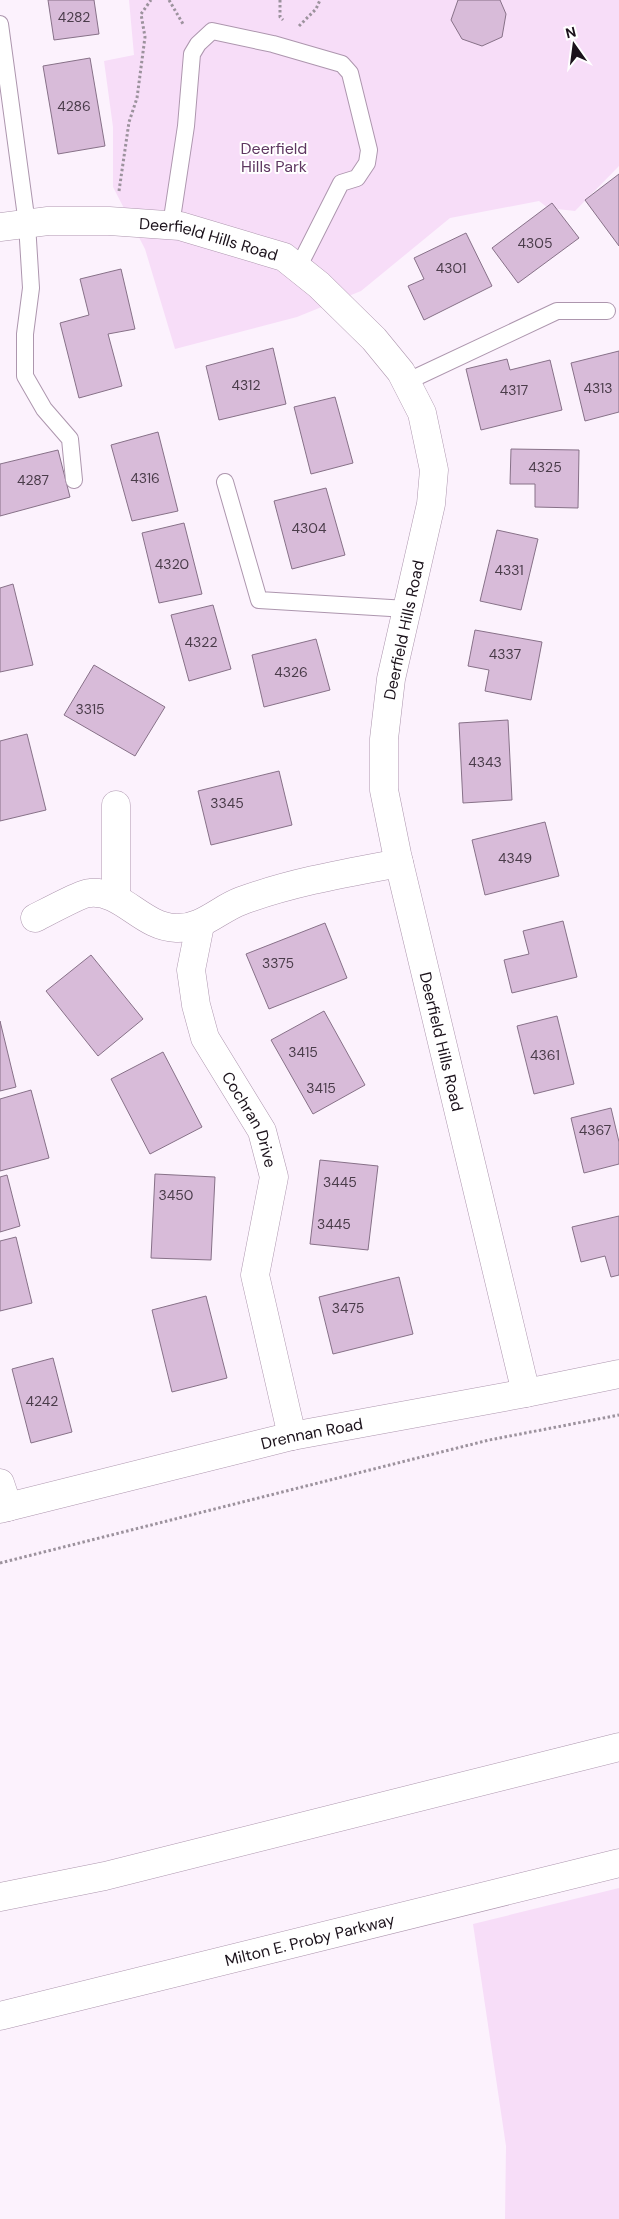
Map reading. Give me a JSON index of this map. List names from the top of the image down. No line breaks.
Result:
{"streets":{"main road":["Deerfield Hills Road","Cochran Drive","Drennan Road","Milton E. Proby Parkway"]},"crossings":[["Deerfield Hills Road","Drennan Road"],["Cochran Drive","Drennan Road"]],"parks":["Deerfield Hills Park"],"house_numbers":["4282","4286","4305","4301","4312","4313","4317","4325","4316","4287","4304","4320","4331","4322","4337","4326","3315","4343","3345","4349","3375","3415","4361","3415","4367","3445","3450","3445","3475","4242"],"north":"top"}
